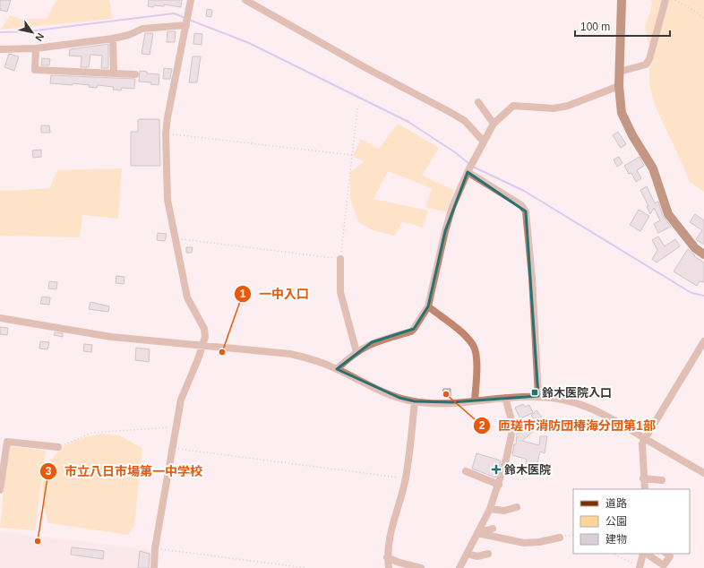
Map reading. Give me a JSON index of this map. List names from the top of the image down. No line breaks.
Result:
{"places":{"other":["一中入口","匝瑳市消防団椿海分団第1部","市立八日市場第一中学校"],"transit":["鈴木医院入口"],"health":["鈴木医院"]},"legend":["道路","公園","建物"],"scale_bar":"100 m","north":"bottom right"}
